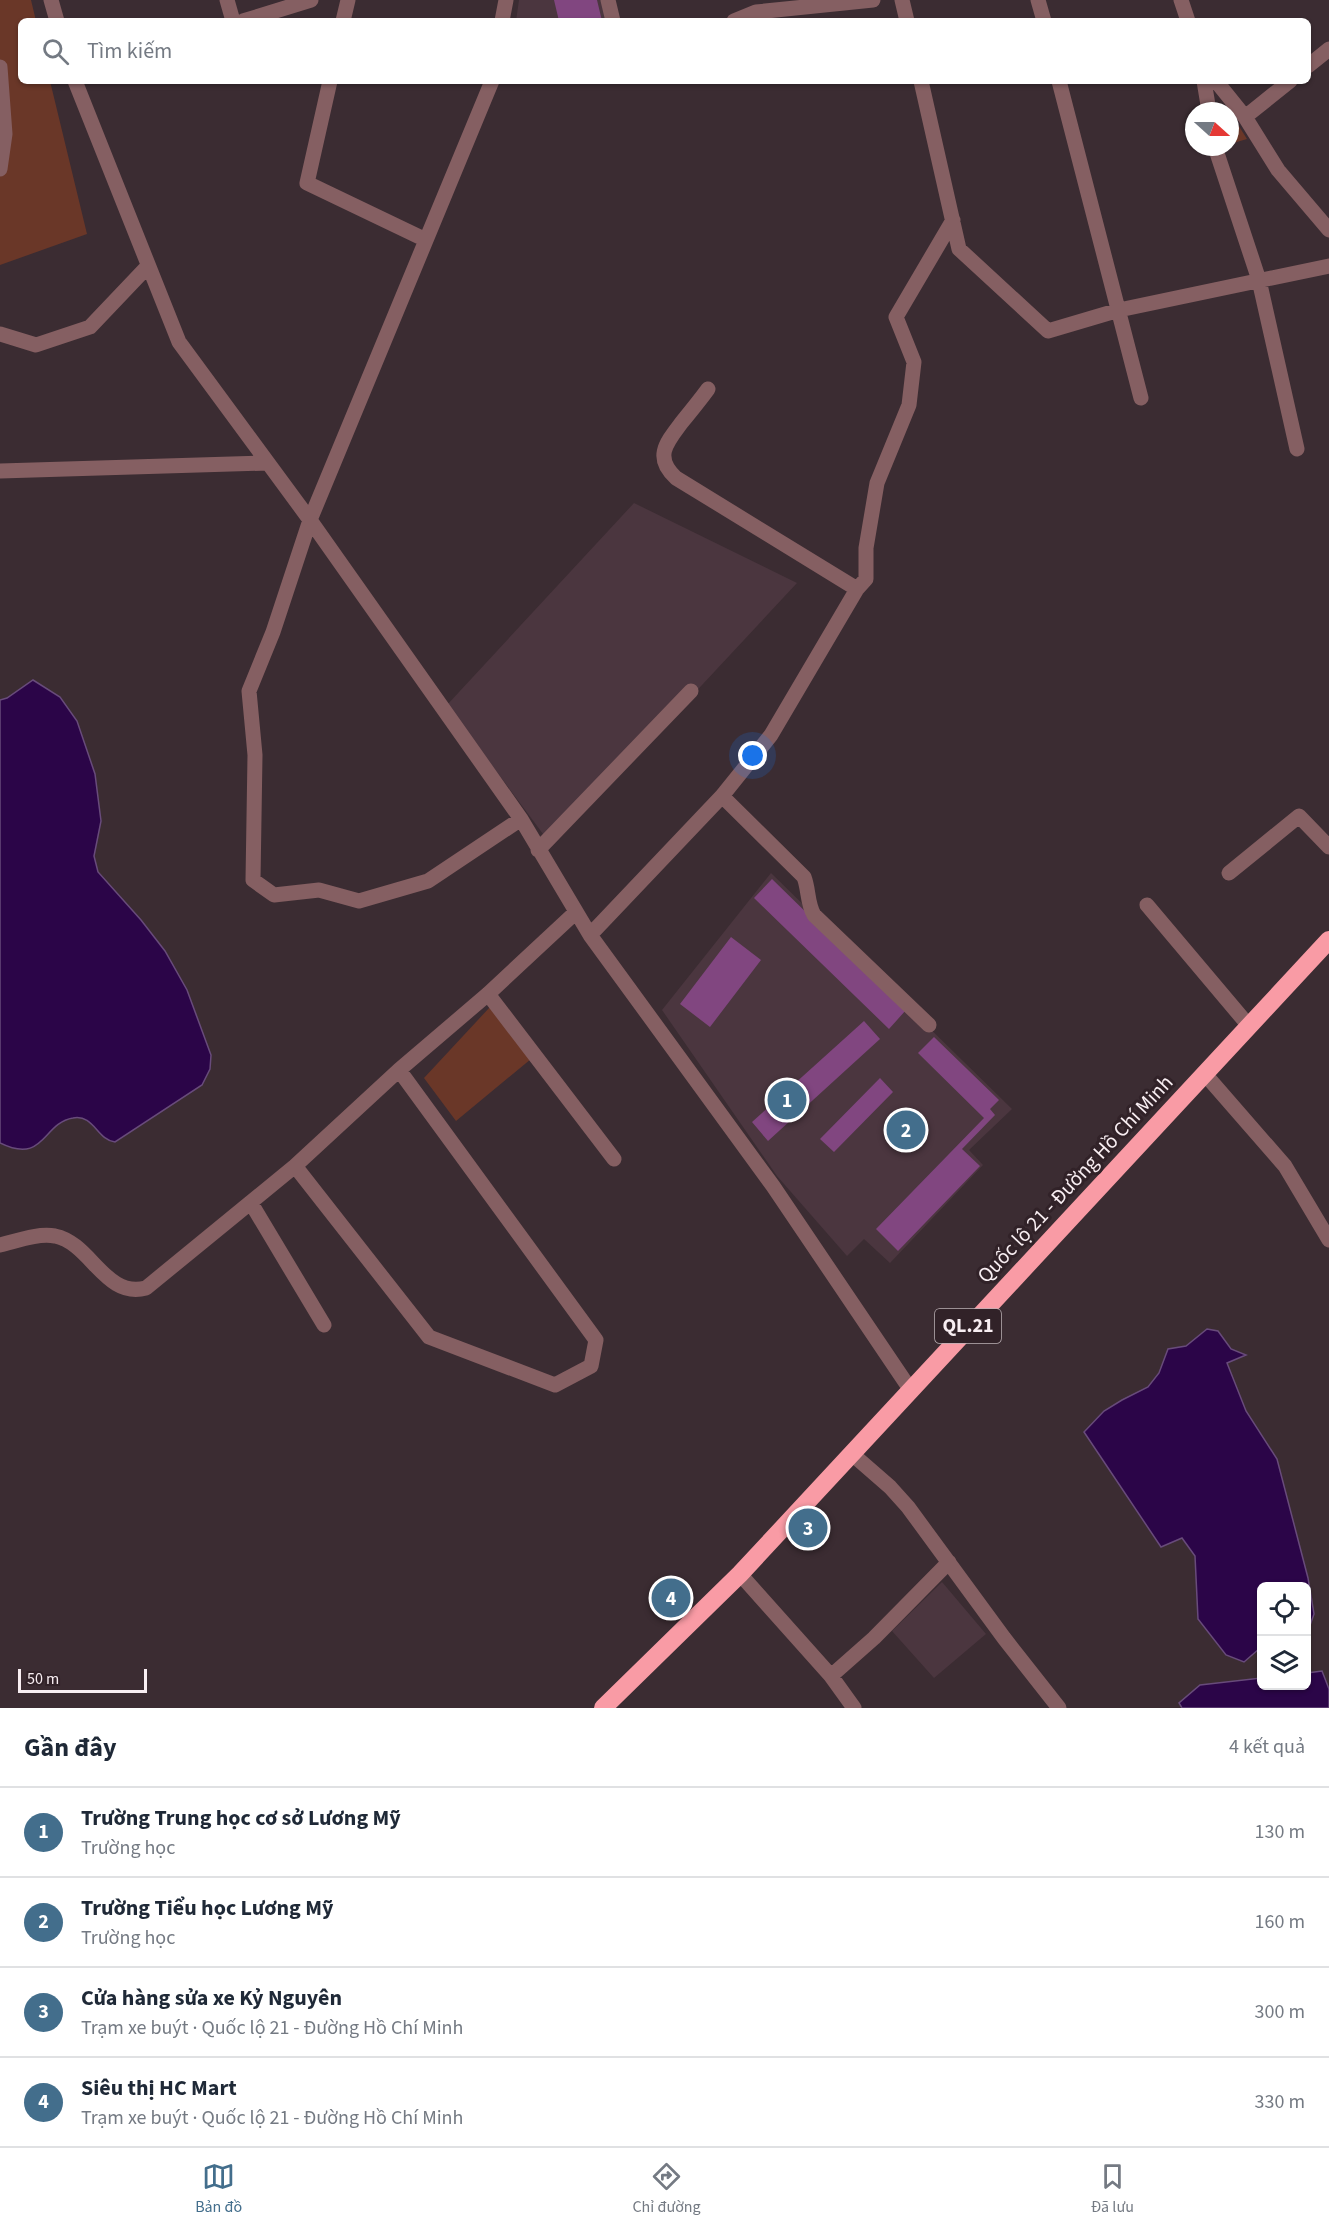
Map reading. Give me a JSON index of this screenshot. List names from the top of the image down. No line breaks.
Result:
{"streets":{"highway":["Quốc lộ 21 - Đường Hồ Chí Minh","QL.21"]},"scale_bar":"50 m","north":"right","page":{"search":"Tìm kiếm","pins":["1","2","3","4"],"scale":"50 m","heading":["Gần đây","4 kết quả"],"list":[{"mark":"1","name":"Trường Trung học cơ sở Lương Mỹ","note":"Trường học","value":"130 m"},{"mark":"2","name":"Trường Tiểu học Lương Mỹ","note":"Trường học","value":"160 m"},{"mark":"3","name":"Cửa hàng sửa xe Kỷ Nguyên","note":"Trạm xe buýt · Quốc lộ 21 - Đường Hồ Chí Minh","value":"300 m"},{"mark":"4","name":"Siêu thị HC Mart","note":"Trạm xe buýt · Quốc lộ 21 - Đường Hồ Chí Minh","value":"330 m"}],"nav":["Bản đồ","Chỉ đường","Đã lưu"]}}
